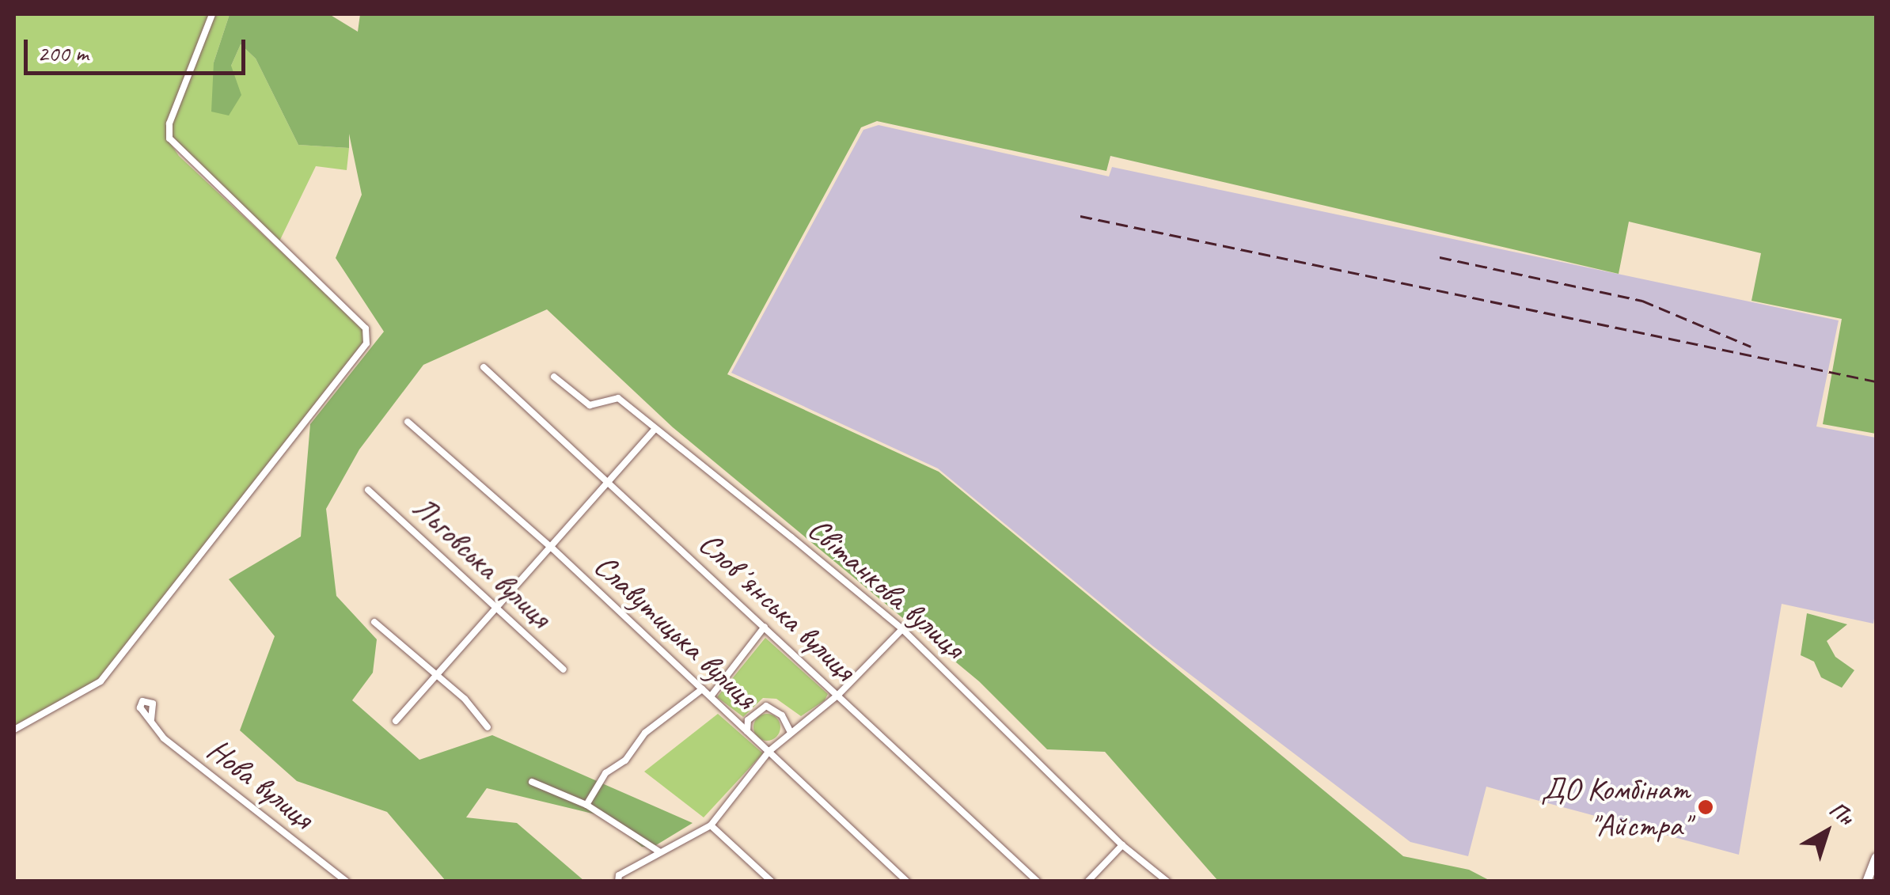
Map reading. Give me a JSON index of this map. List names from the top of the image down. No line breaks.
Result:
{"streets":{"street":["Льговська вулиця","Світанкова вулиця","Словʼянська вулиця","Славутицька вулиця","Нова вулиця"]},"places":["ДО Комбінат \"Айстра\""],"scale_bar":"200 m","north":"top right"}
